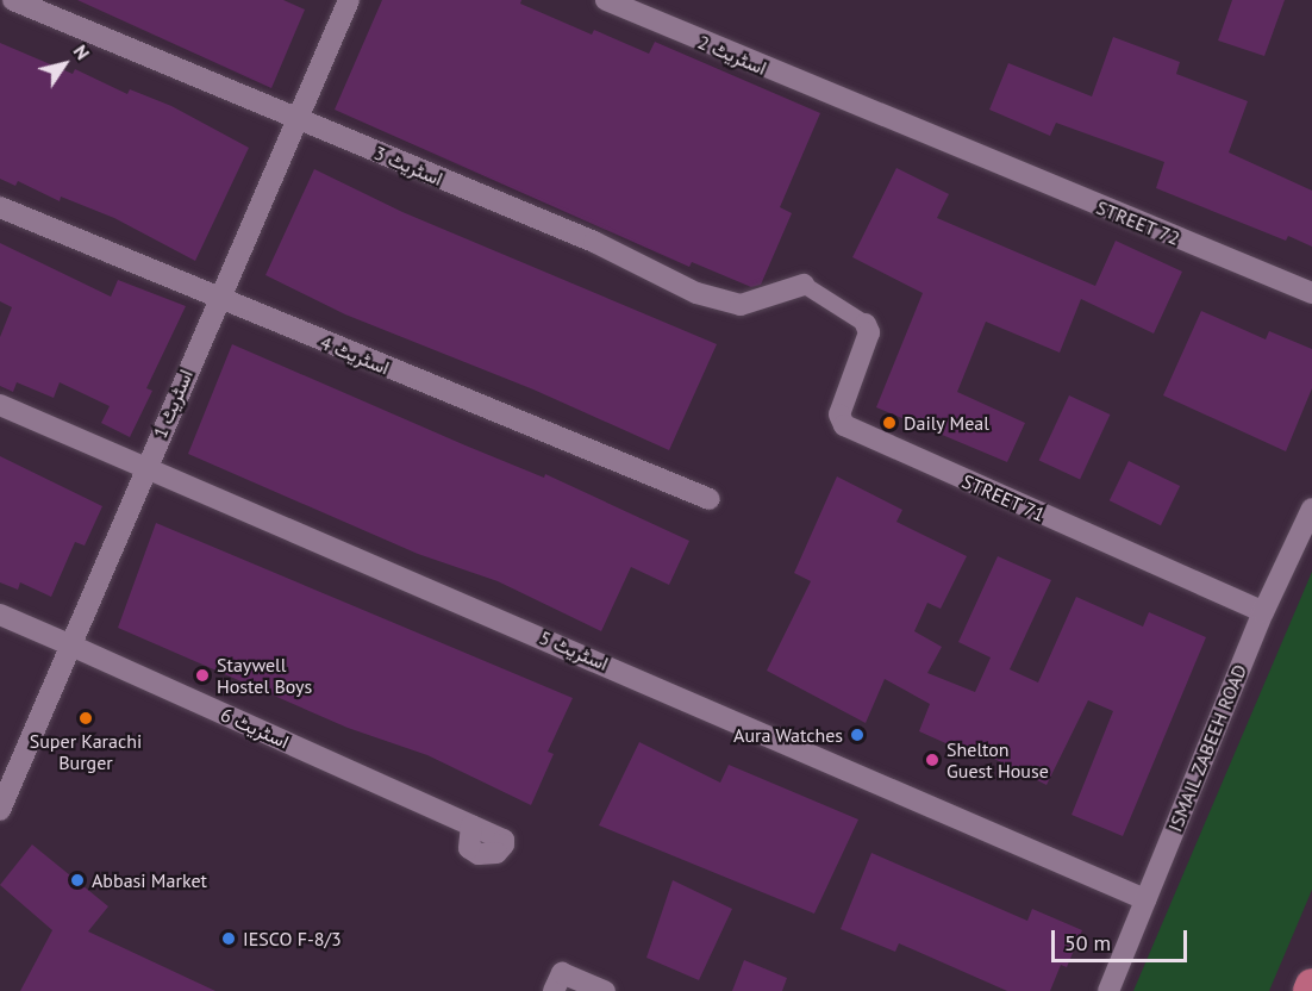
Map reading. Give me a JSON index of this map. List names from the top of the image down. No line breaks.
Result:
{"streets":{"street":["اسٹریٹ 2","اسٹریٹ 3","STREET 72","اسٹریٹ 4","اسٹریٹ 1","STREET 71","اسٹریٹ 5","اسٹریٹ 6","ISMAIL ZABEEH ROAD"]},"crossings":[["اسٹریٹ 2","STREET 72"],["اسٹریٹ 3","اسٹریٹ 1"],["اسٹریٹ 4","اسٹریٹ 1"],["اسٹریٹ 1","اسٹریٹ 5"],["اسٹریٹ 1","اسٹریٹ 6"],["STREET 71","ISMAIL ZABEEH ROAD"],["اسٹریٹ 5","ISMAIL ZABEEH ROAD"]],"places":["Daily Meal","Staywell Hostel Boys","Super Karachi Burger","Aura Watches","Shelton Guest House","Abbasi Market","IESCO F-8/3"],"scale_bar":"50 m","north":"top right"}
